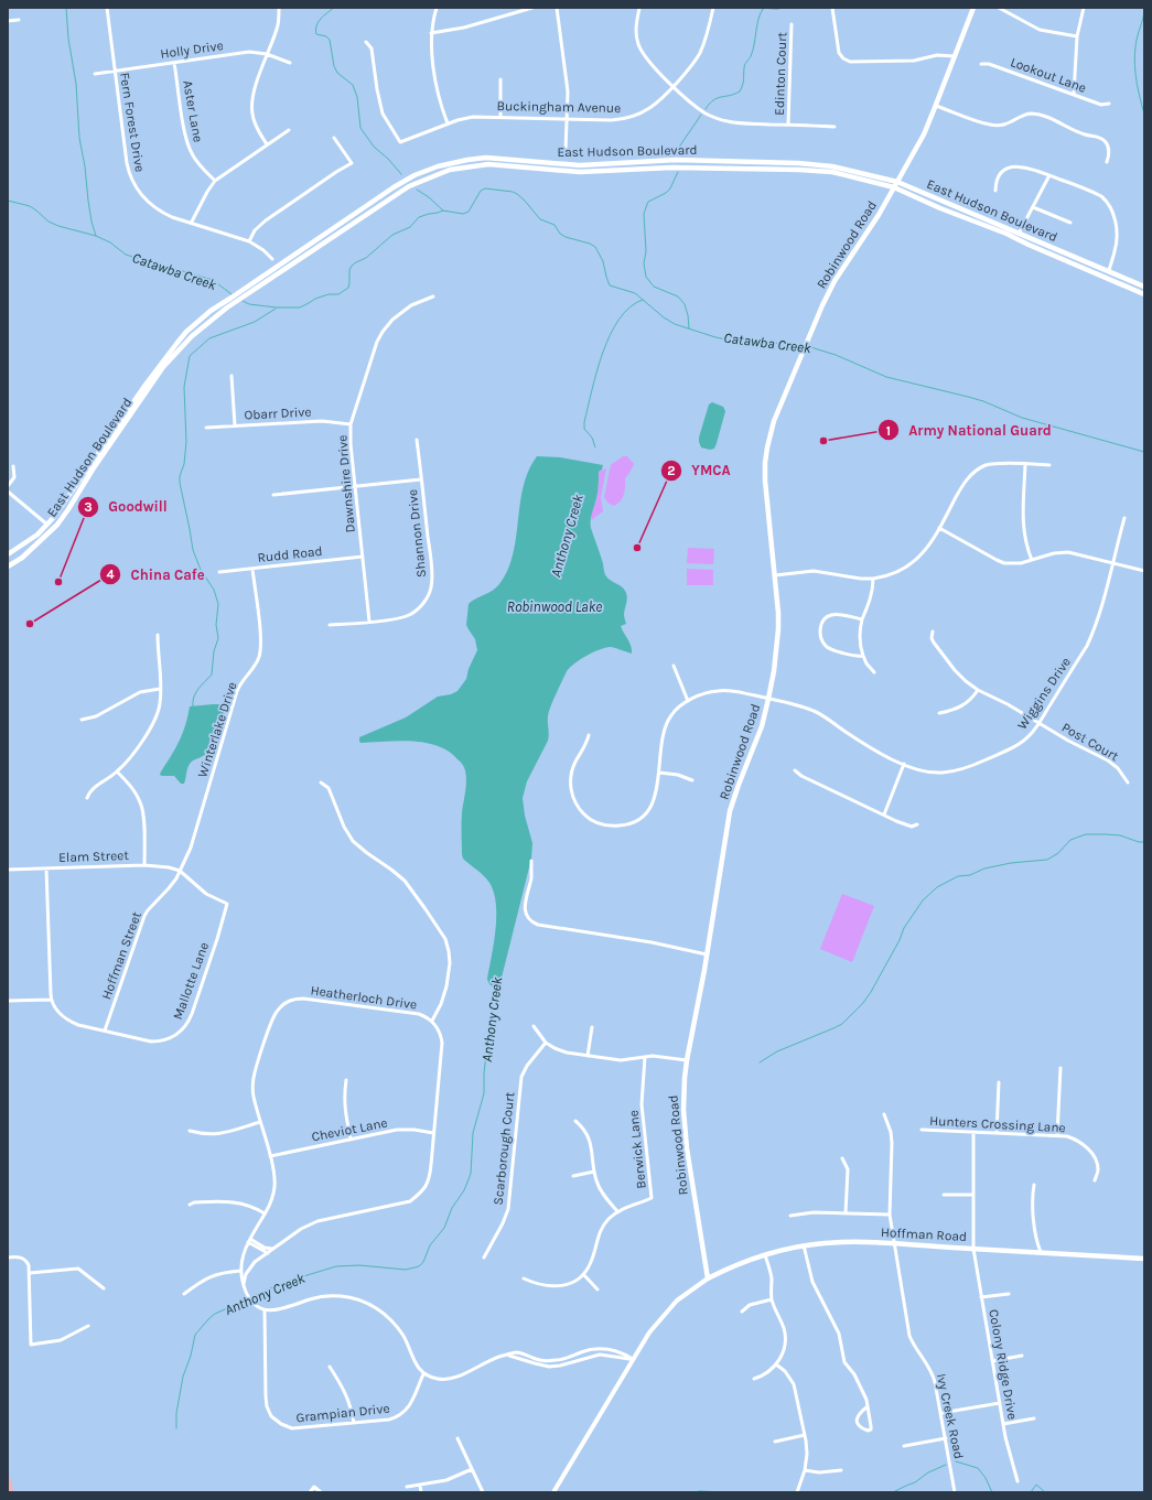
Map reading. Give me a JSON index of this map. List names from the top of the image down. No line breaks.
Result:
{"streets":{"main road":["East Hudson Boulevard","Robinwood Road","Hoffman Road"],"street":["Holly Drive","Edinton Court","Lookout Lane","Buckingham Avenue","Aster Lane","Fern Forest Drive","Obarr Drive","Dawnshire Drive","Shannon Drive","Rudd Road","Wiggins Drive","Winterlake Drive","Post Court","Elam Street","Hoffman Street","Mallotte Lane","Heatherloch Drive","Hunters Crossing Lane","Cheviot Lane","Scarborough Court","Berwick Lane","Colony Ridge Drive","Grampian Drive","Ivy Creek Road"]},"crossings":[["Holly Drive","Aster Lane"],["Holly Drive","Fern Forest Drive"],["East Hudson Boulevard","Robinwood Road"],["Robinwood Road","Wiggins Drive"],["Robinwood Road","Hoffman Road"],["Obarr Drive","Dawnshire Drive"],["Dawnshire Drive","Shannon Drive"],["Dawnshire Drive","Rudd Road"],["Rudd Road","Winterlake Drive"],["Wiggins Drive","Post Court"],["Winterlake Drive","Elam Street"],["Winterlake Drive","Hoffman Street"],["Winterlake Drive","Mallotte Lane"],["Elam Street","Hoffman Street"],["Elam Street","Mallotte Lane"],["Hoffman Street","Mallotte Lane"],["Heatherloch Drive","Cheviot Lane"],["Heatherloch Drive","Grampian Drive"],["Hunters Crossing Lane","Colony Ridge Drive"],["Hoffman Road","Colony Ridge Drive"],["Hoffman Road","Ivy Creek Road"]],"water":["Catawba Creek","Anthony Creek","Robinwood Lake"],"places":["Army National Guard","YMCA","Goodwill","China Cafe"]}
